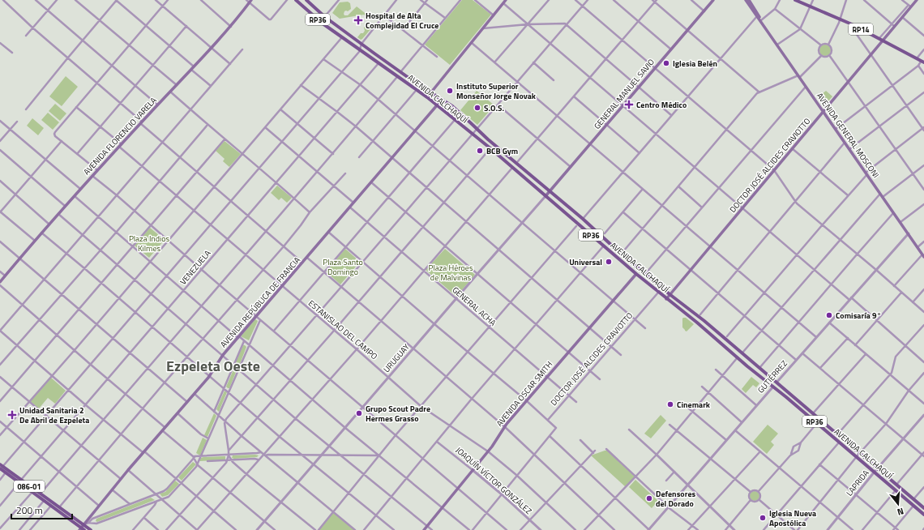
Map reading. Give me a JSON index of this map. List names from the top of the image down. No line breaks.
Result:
{"streets":{"main road":["RP36","RP14","GENERAL MANUEL SAVIO","AVENIDA CALCHAQUÍ","AVENIDA GENERAL MOSCONI","AVENIDA FLORENCIO VARELA","DOCTOR JOSÉ ALCIDES CRAVIOTTO","AVENIDA REPÚBLICA DE FRANCIA","AVENIDA OSCAR SMITH","086-01"],"street":["VENEZUELA","GENERAL ACHA","ESTANISLAO DEL CAMPO","URUGUAY","GUTIÉRREZ","JOAQUÍN VÍCTOR GONZÁLEZ","LAPRIDA"]},"crossings":[["RP14","DOCTOR JOSÉ ALCIDES CRAVIOTTO"],["GENERAL MANUEL SAVIO","AVENIDA CALCHAQUÍ"],["GENERAL MANUEL SAVIO","URUGUAY"],["AVENIDA CALCHAQUÍ","DOCTOR JOSÉ ALCIDES CRAVIOTTO"],["AVENIDA CALCHAQUÍ","VENEZUELA"],["AVENIDA CALCHAQUÍ","AVENIDA REPÚBLICA DE FRANCIA"],["AVENIDA CALCHAQUÍ","URUGUAY"],["AVENIDA CALCHAQUÍ","GUTIÉRREZ"],["AVENIDA CALCHAQUÍ","AVENIDA OSCAR SMITH"],["AVENIDA CALCHAQUÍ","LAPRIDA"],["AVENIDA GENERAL MOSCONI","DOCTOR JOSÉ ALCIDES CRAVIOTTO"],["AVENIDA GENERAL MOSCONI","GUTIÉRREZ"],["AVENIDA FLORENCIO VARELA","ESTANISLAO DEL CAMPO"],["DOCTOR JOSÉ ALCIDES CRAVIOTTO","GENERAL ACHA"],["VENEZUELA","ESTANISLAO DEL CAMPO"],["VENEZUELA","086-01"],["AVENIDA REPÚBLICA DE FRANCIA","GENERAL ACHA"],["AVENIDA REPÚBLICA DE FRANCIA","ESTANISLAO DEL CAMPO"],["AVENIDA REPÚBLICA DE FRANCIA","086-01"],["GENERAL ACHA","URUGUAY"],["GENERAL ACHA","AVENIDA OSCAR SMITH"],["ESTANISLAO DEL CAMPO","URUGUAY"],["ESTANISLAO DEL CAMPO","AVENIDA OSCAR SMITH"],["AVENIDA OSCAR SMITH","JOAQUÍN VÍCTOR GONZÁLEZ"]],"districts":["Ezpeleta Oeste"],"parks":["Plaza Indios Kilmes","Plaza Santo Domingo","Plaza Héroes de Malvinas"],"places":{"health":["Hospital de Alta Complejidad El Cruce","Centro Médico","Unidad Sanitaria 2 De Abril de Ezpeleta"],"other":["Iglesia Belén","Instituto Superior Monseñor Jorge Novak","S.O.S.","BCB Gym","Universal","Comisaría 9°","Cinemark","Grupo Scout Padre Hermes Grasso","Defensores del Dorado","Iglesia Nueva Apostólica"]},"scale_bar":"200 m","north":"bottom"}
